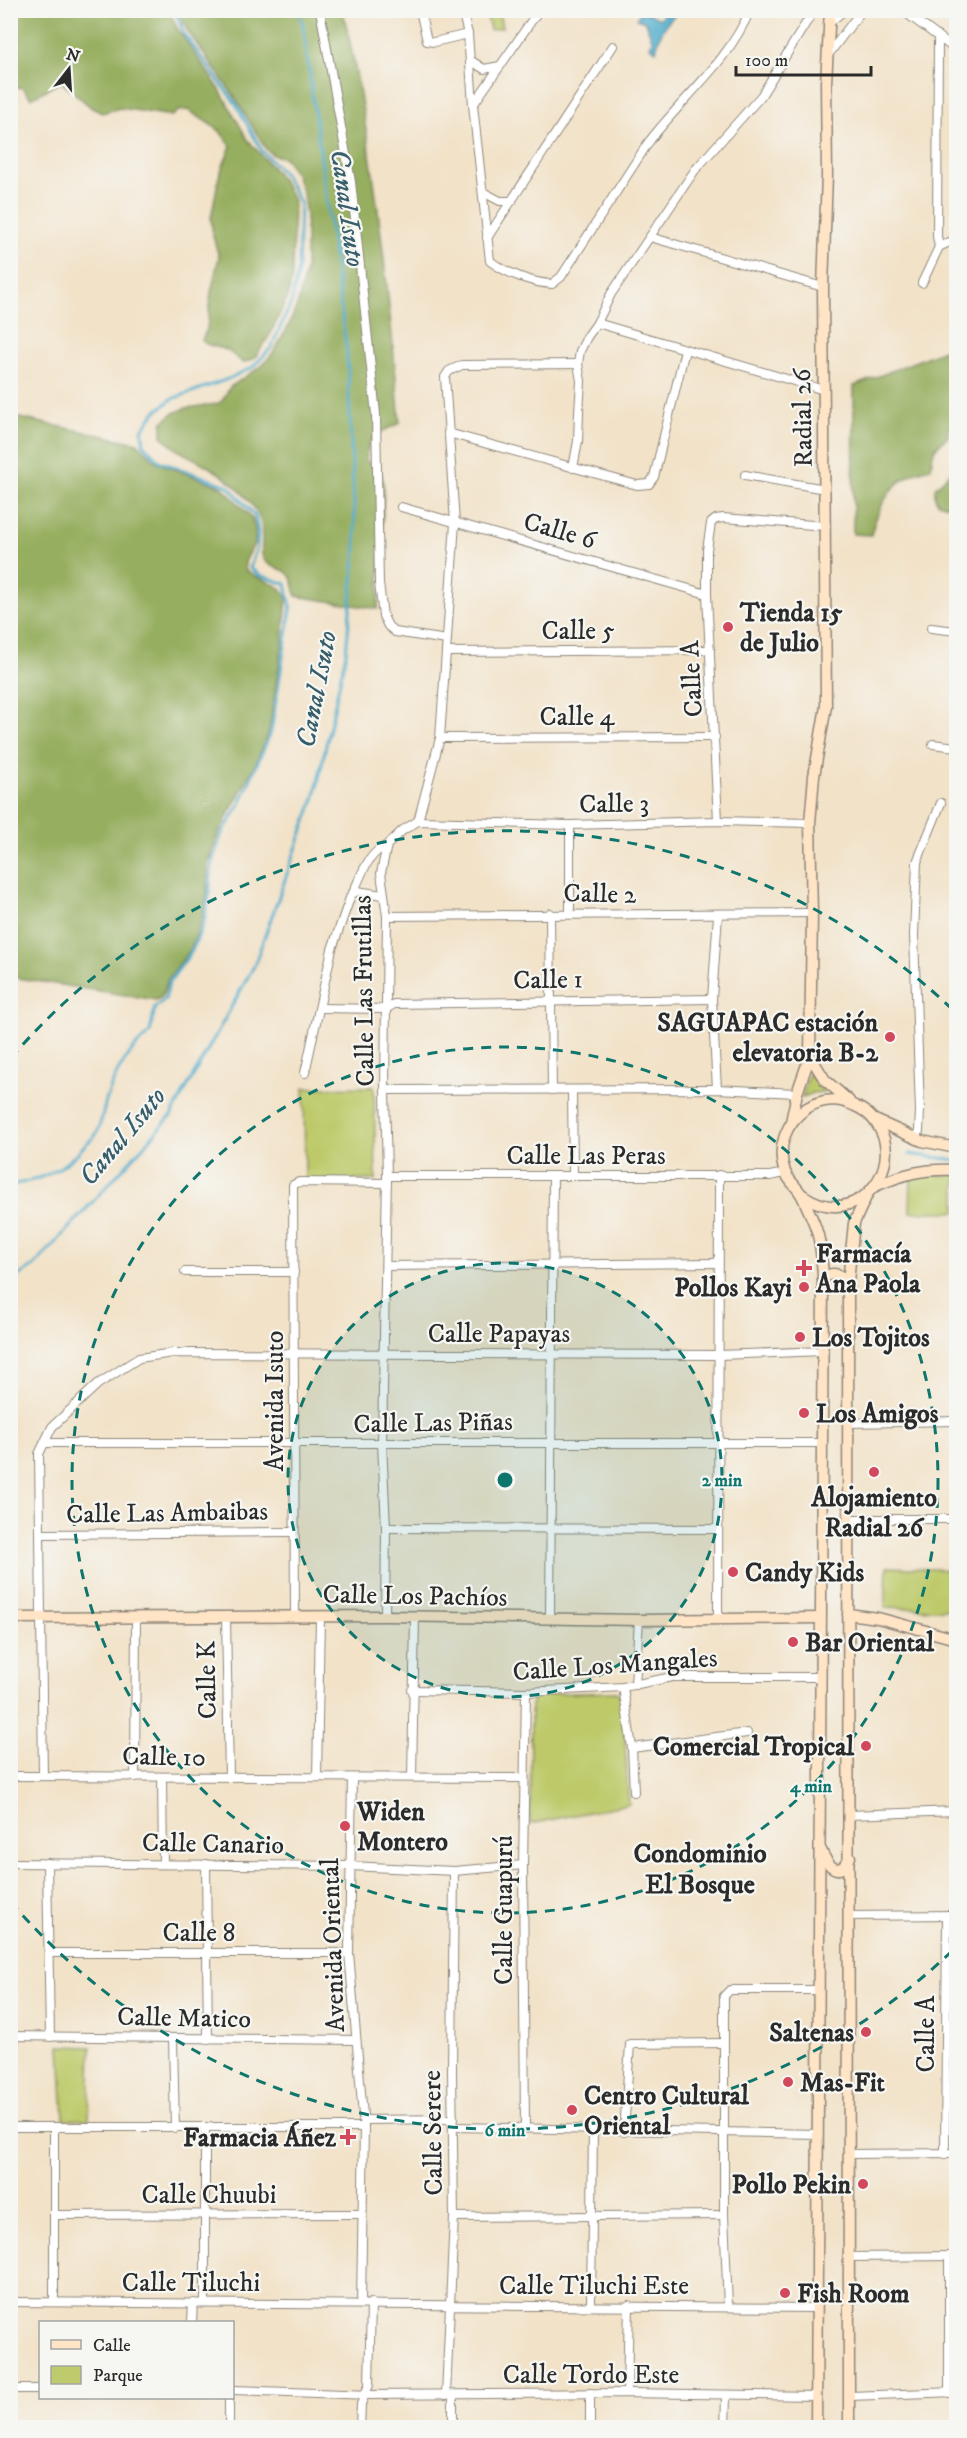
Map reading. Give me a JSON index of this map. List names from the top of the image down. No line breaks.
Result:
{"streets":{"main road":["Radial 26","Calle Los Pachíos"],"street":["Calle 6","Calle 5","Calle A","Calle 4","Calle 3","Calle 2","Calle 1","Calle Las Frutillas","Calle Las Peras","Calle Papayas","Avenida Isuto","Calle Las Piñas","Calle Las Ambaibas","Calle Los Mangales","Calle K","Calle 10","Calle Canario","Calle Guapurú","Calle 8","Avenida Oriental","Calle Matico","Calle Serere","Calle Chuubi","Calle Tiluchi","Calle Tiluchi Este","Calle Tordo Este"]},"crossings":[["Radial 26","Calle A"],["Radial 26","Calle 3"],["Radial 26","Calle 2"],["Radial 26","Calle Las Peras"],["Calle 6","Calle A"],["Calle 5","Calle A"],["Calle A","Calle 4"],["Calle A","Calle 3"],["Calle 2","Calle Las Frutillas"],["Calle 1","Calle Las Frutillas"],["Calle Las Frutillas","Calle Las Peras"],["Calle Las Frutillas","Calle Papayas"],["Calle Las Frutillas","Calle Las Piñas"],["Calle Las Frutillas","Calle Los Pachíos"],["Calle Las Peras","Avenida Isuto"],["Calle Papayas","Avenida Isuto"],["Calle Papayas","Calle Las Piñas"],["Avenida Isuto","Calle Las Piñas"],["Avenida Isuto","Calle Las Ambaibas"],["Avenida Isuto","Calle Los Pachíos"],["Calle Los Pachíos","Calle K"],["Calle Los Mangales","Calle Guapurú"],["Calle K","Calle 10"],["Calle Canario","Calle Guapurú"],["Calle Canario","Avenida Oriental"],["Calle Canario","Calle Serere"],["Calle 8","Avenida Oriental"],["Avenida Oriental","Calle Matico"],["Avenida Oriental","Calle Chuubi"],["Avenida Oriental","Calle Tiluchi"],["Calle Serere","Calle Tiluchi Este"],["Calle Serere","Calle Tordo Este"],["Calle Tiluchi","Calle Tiluchi Este"]],"districts":["Condominio El Bosque"],"water":["Canal Isuto"],"places":{"other":["Tienda 15 de Julio","SAGUAPAC estación elevatoria B-2","Pollos Kayi","Los Tojitos","Los Amigos","Alojamiento Radial 26","Candy Kids","Bar Oriental","Comercial Tropical","Widen Montero","Saltenas","Mas-Fit","Centro Cultural Oriental","Pollo Pekin","Fish Room"],"health":["Farmacía Ana Paola","Farmacia Áñez"]},"legend":["Calle","Parque"],"scale_bar":"100 m","north":"top","rings":["2 min","4 min","6 min"]}
